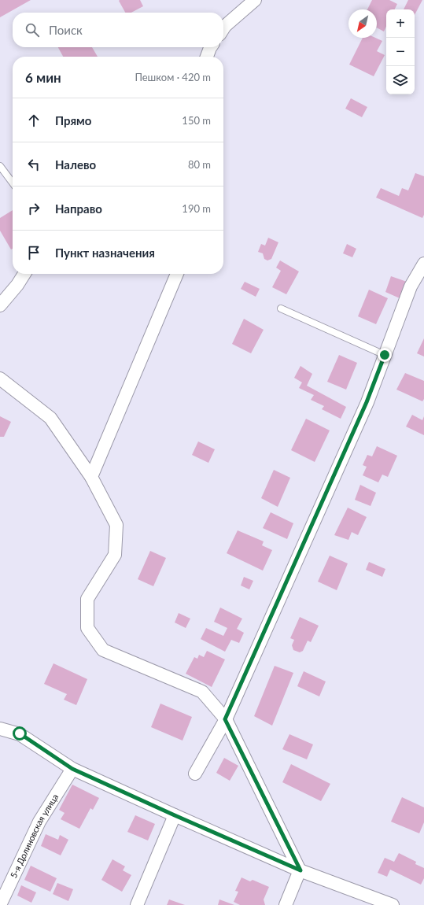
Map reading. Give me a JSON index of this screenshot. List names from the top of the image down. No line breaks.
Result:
{"streets":{"street":["5-я Долиновская улица"]},"north":"bottom left","page":{"map_buttons":["+","−"],"search":"Поиск","heading":["6 мин","Пешком · 420 m"],"list":[["Прямо","150 m"],["Налево","80 m"],["Направо","190 m"],"Пункт назначения"]}}
